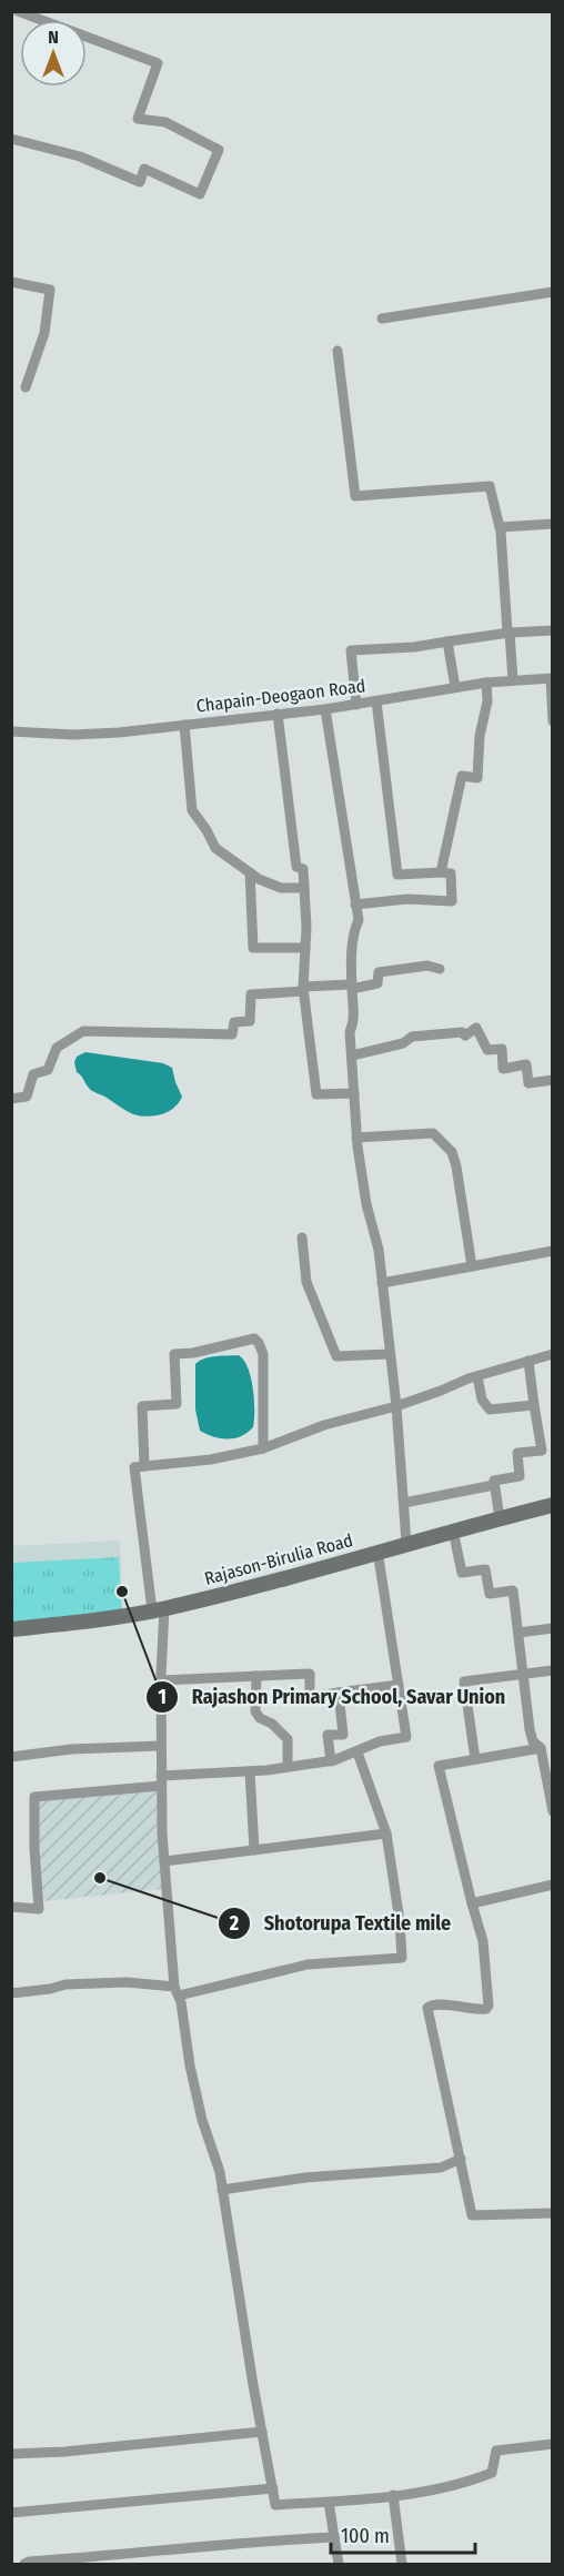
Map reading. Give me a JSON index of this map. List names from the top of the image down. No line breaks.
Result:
{"streets":{"street":["Chapain-Deogaon Road","Rajason-Birulia Road"]},"places":["Rajashon Primary School, Savar Union","Shotorupa Textile mile"],"scale_bar":"100 m","north":"top"}
